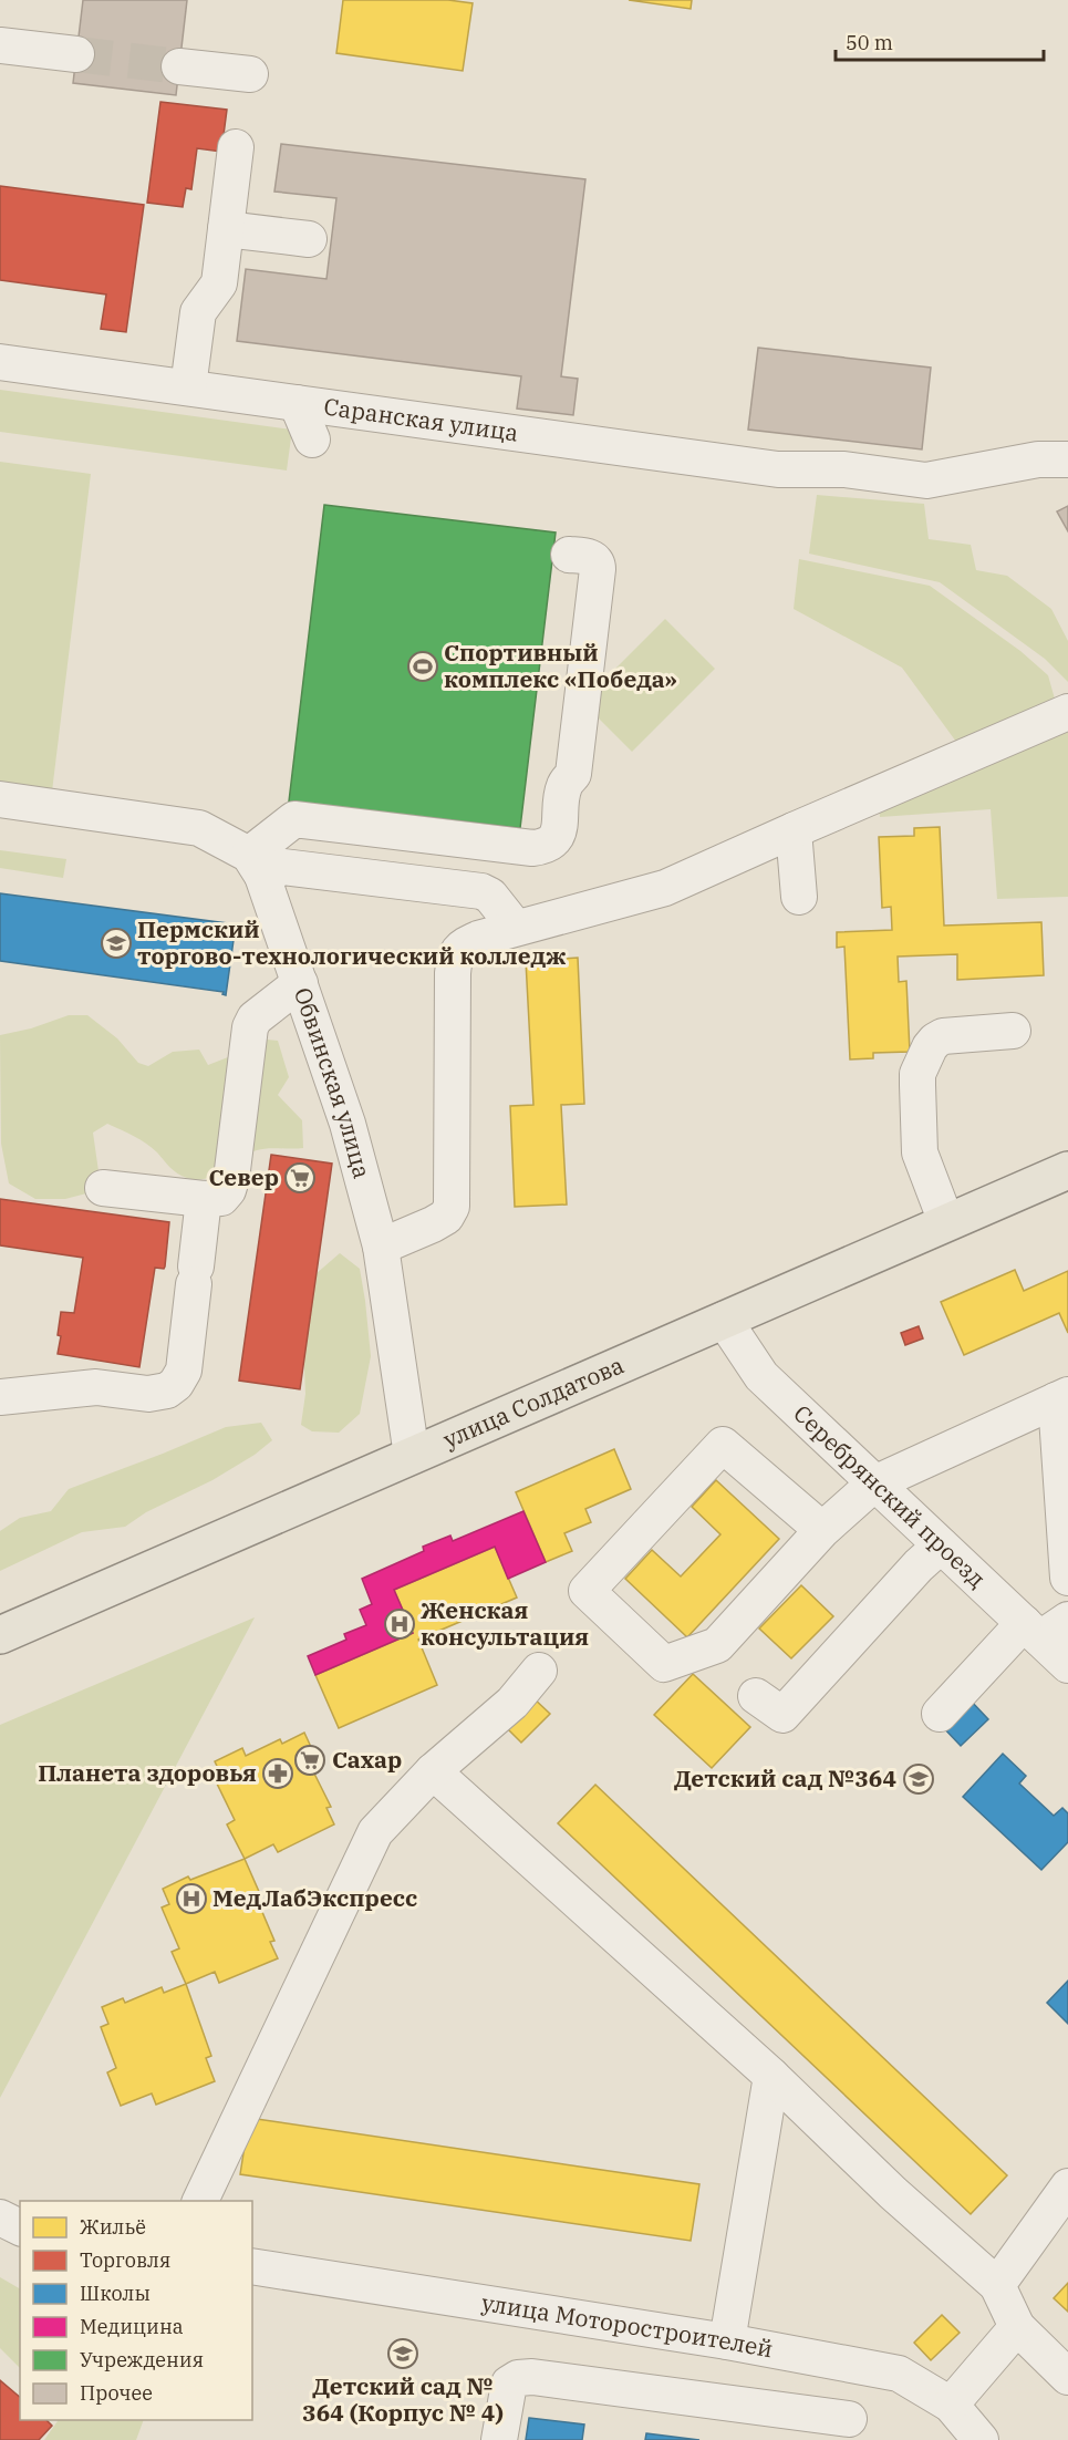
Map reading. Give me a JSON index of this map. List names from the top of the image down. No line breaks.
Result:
{"streets":{"main road":["улица Солдатова"],"street":["Саранская улица","Обвинская улица","Серебрянский проезд","улица Моторостроителей"]},"crossings":[["Обвинская улица","улица Солдатова"],["улица Солдатова","Серебрянский проезд"]],"places":{"sports":["Спортивный комплекс «Победа»"],"school or university":["Пермский торгово-технологический колледж","Детский сад №364","Детский сад № 364 (Корпус № 4)"],"supermarket":["Север","Сахар"],"hospital":["Женская консультация","МедЛабЭкспресс"],"pharmacy":["Планета здоровья"]},"legend":["Жильё","Торговля","Школы","Медицина","Учреждения","Прочее"],"scale_bar":"50 m"}
